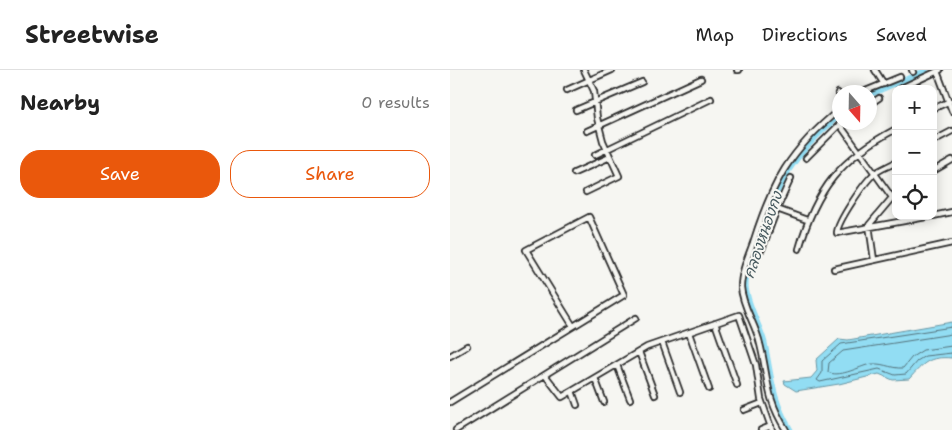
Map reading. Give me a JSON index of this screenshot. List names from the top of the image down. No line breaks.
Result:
{"water":["คลองหนองกง"],"north":"bottom","page":{"header":"Streetwise","nav":["Map","Directions","Saved"],"heading":["Nearby","0 results"],"map_buttons":["+","−"],"buttons":["Save","Share"]}}
